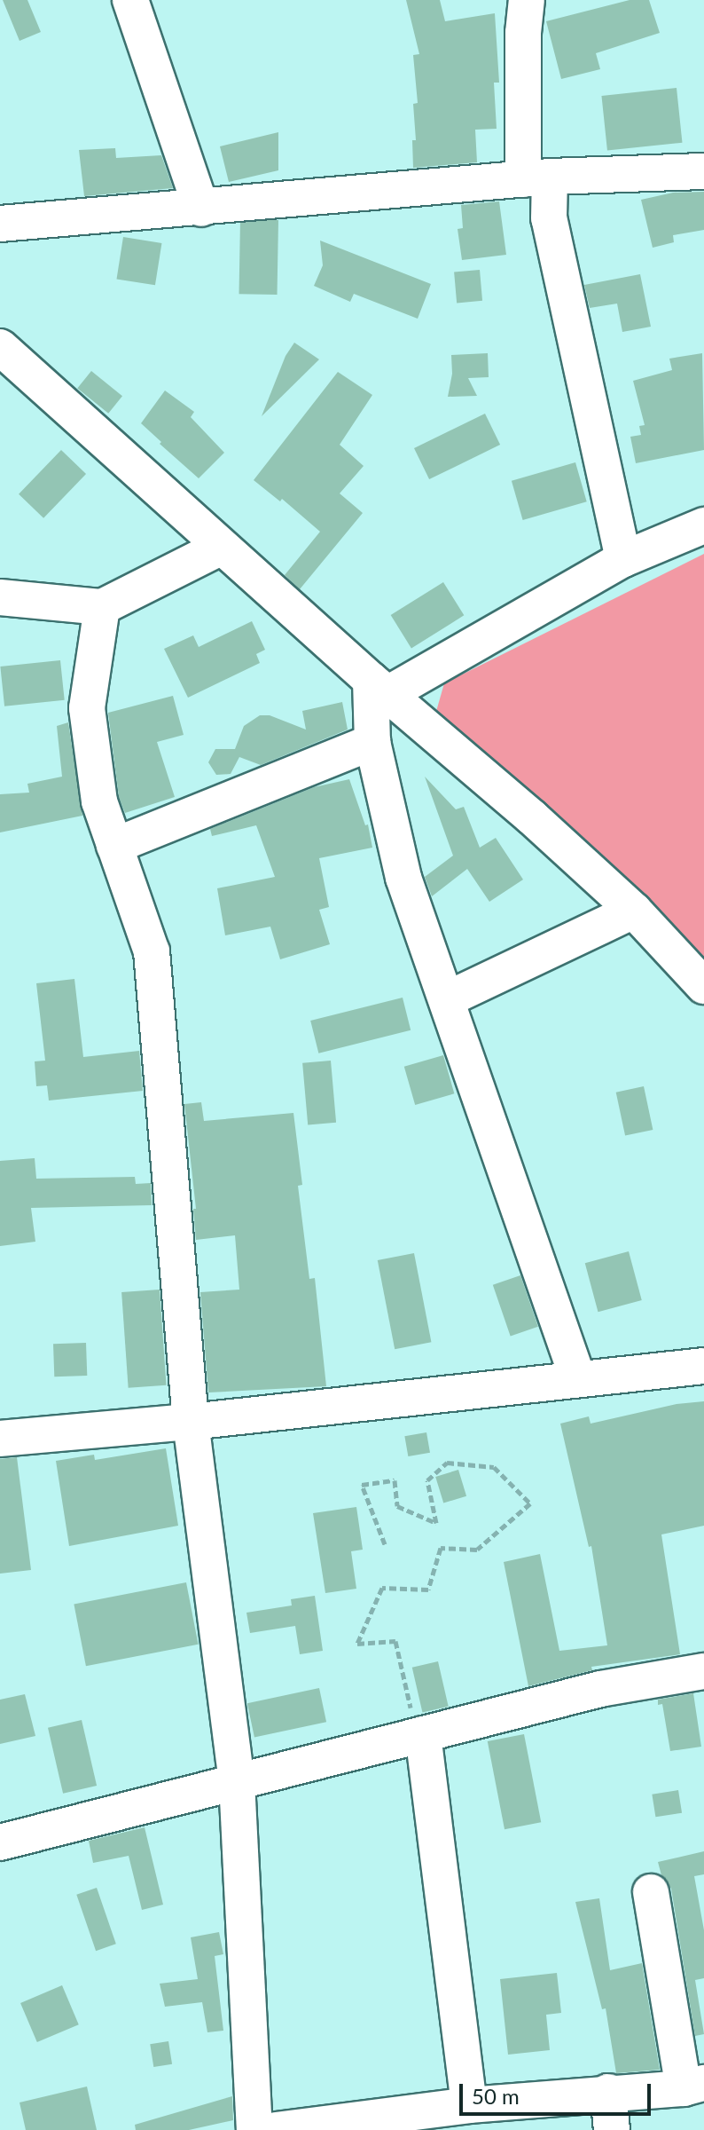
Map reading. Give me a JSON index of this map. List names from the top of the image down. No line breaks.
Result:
{"scale_bar":"50 m"}
